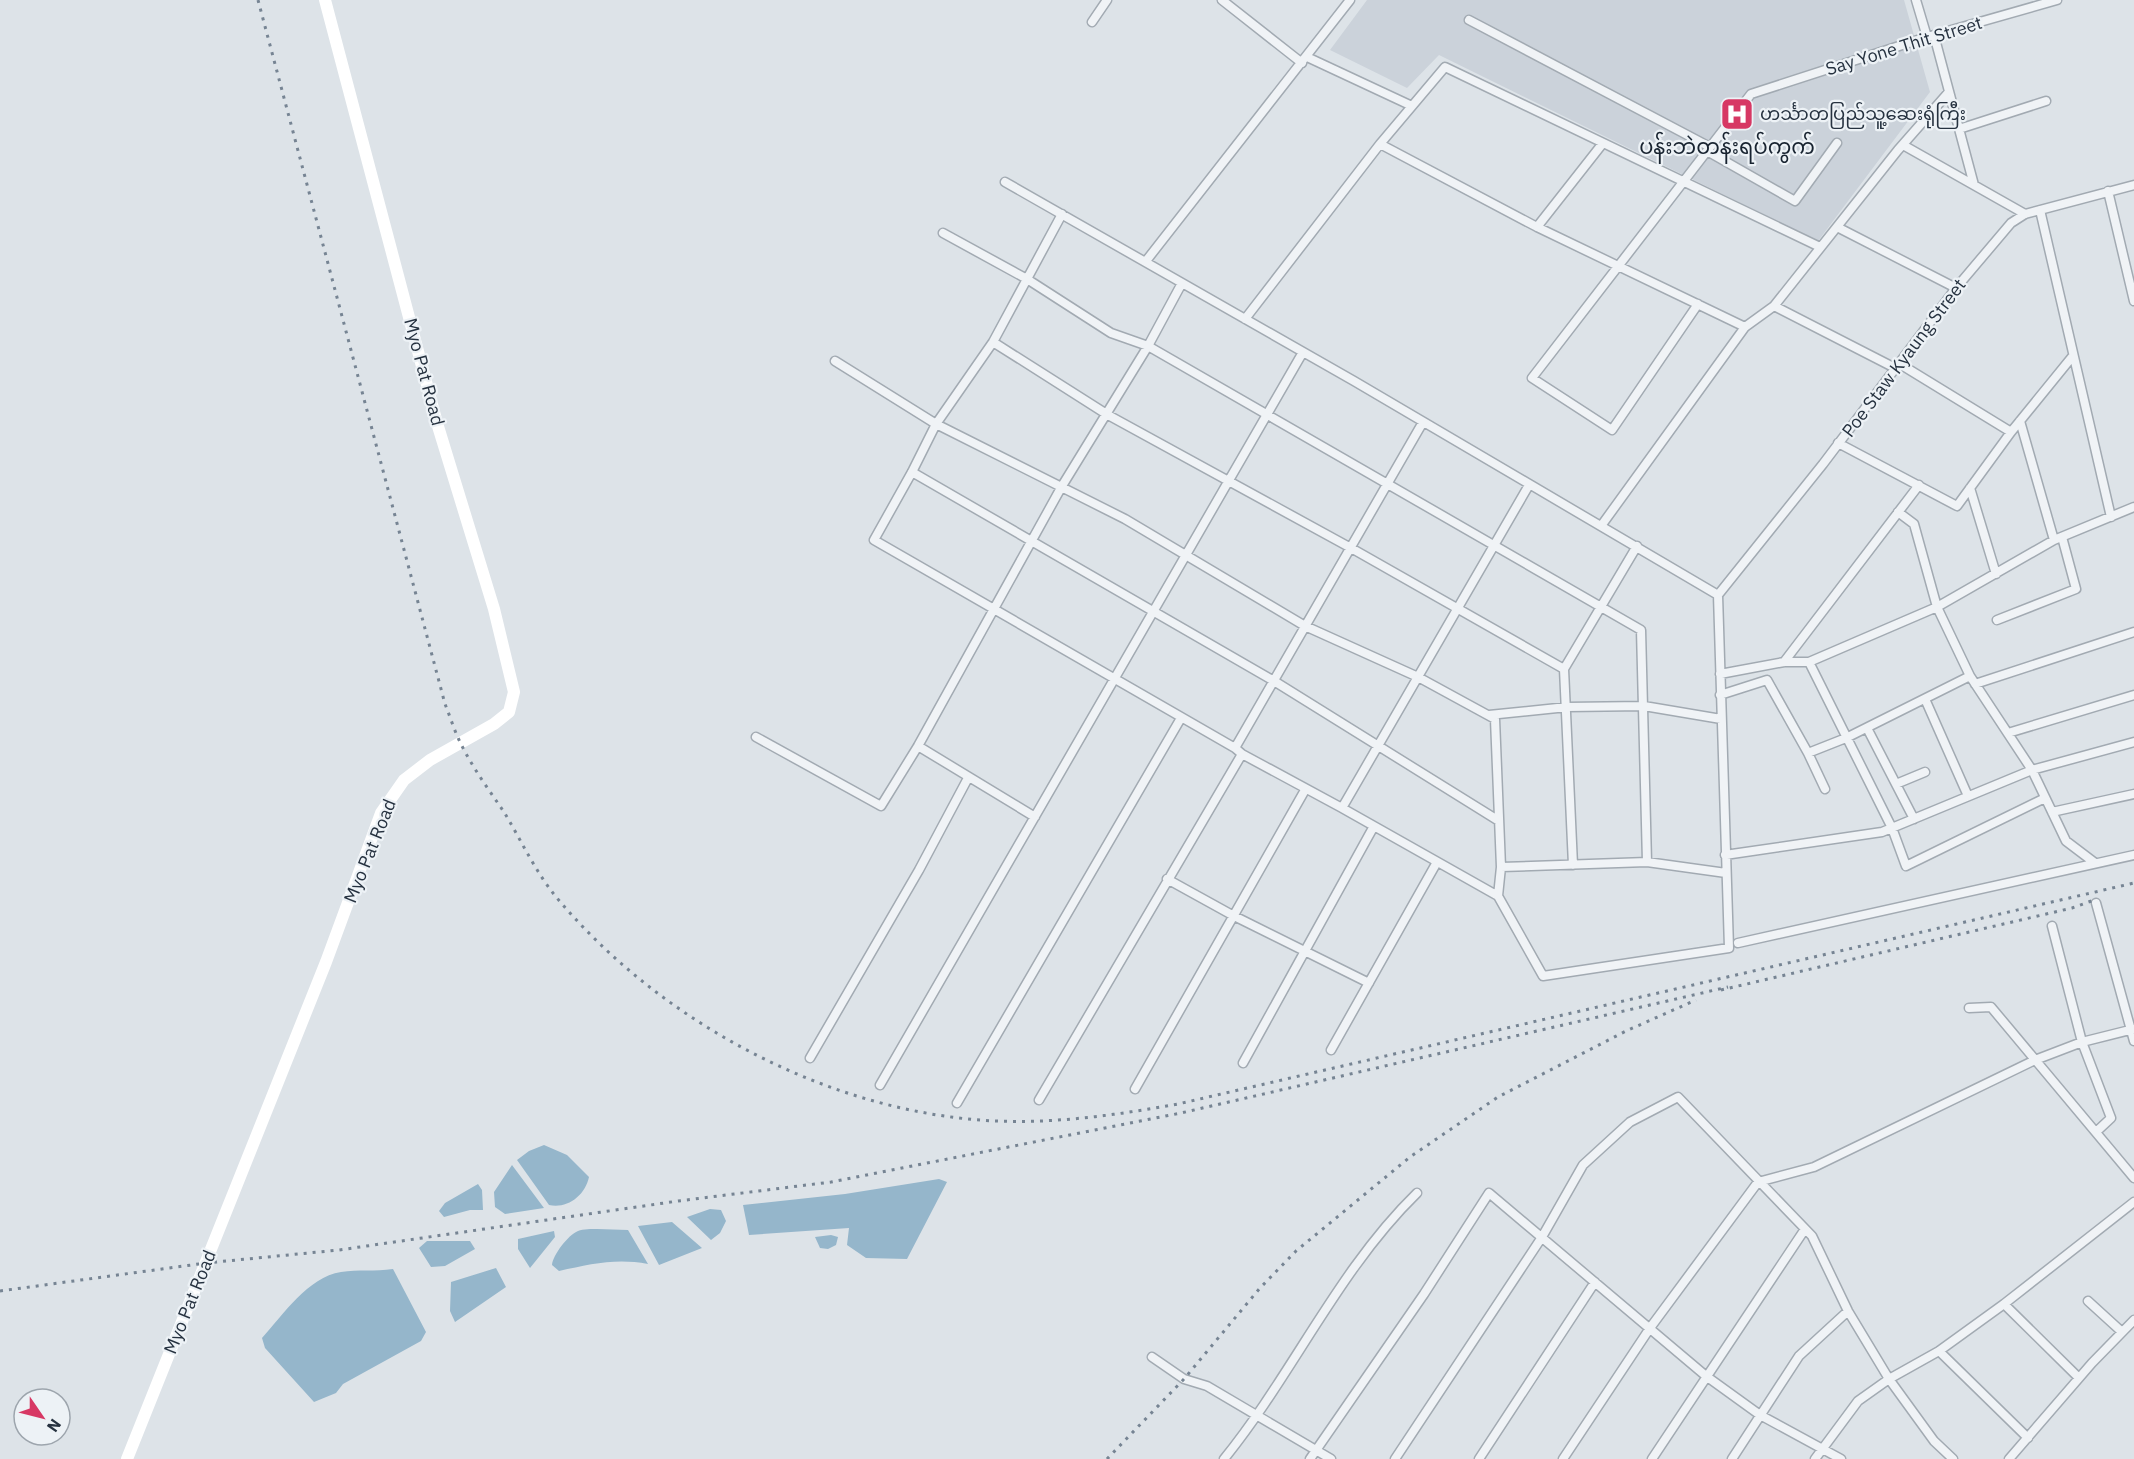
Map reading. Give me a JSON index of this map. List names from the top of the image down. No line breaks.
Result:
{"streets":{"main road":["Myo Pat Road"],"street":["Say Yone Thit Street","Poe Staw Kyaung Street"]},"districts":["ပန်းဘဲတန်းရပ်ကွက်"],"places":{"hospital":["ဟင်္သာတပြည်သူ့ဆေးရုံကြီး"]},"north":"bottom right"}
